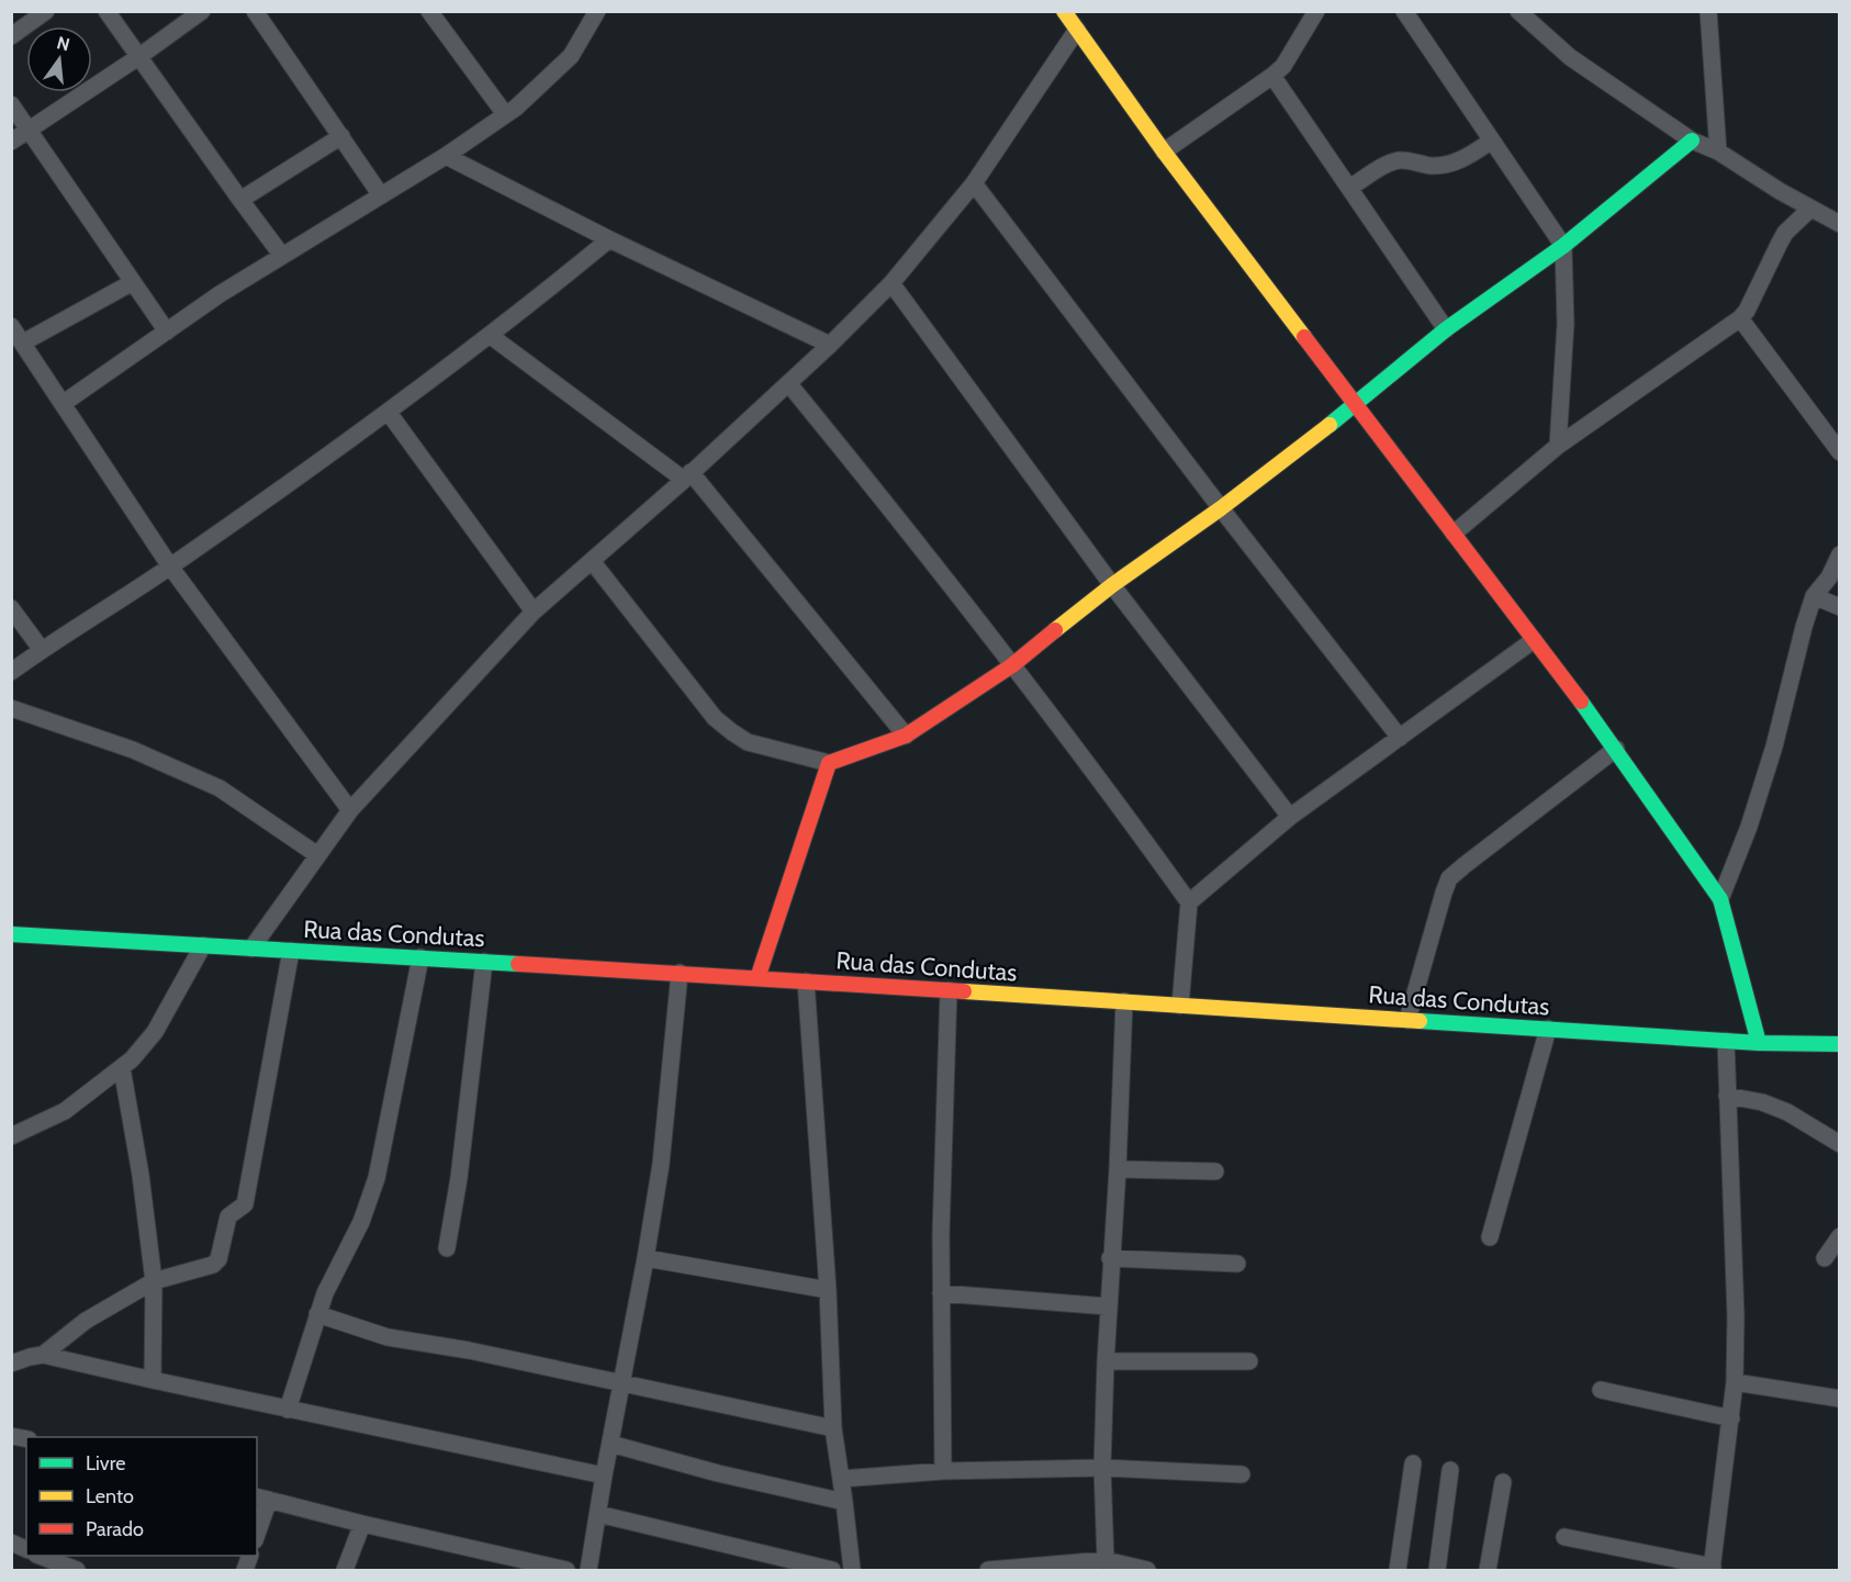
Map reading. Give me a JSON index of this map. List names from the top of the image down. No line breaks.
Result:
{"streets":{"street":["Rua das Condutas"]},"legend":["Livre","Lento","Parado"],"north":"top"}
